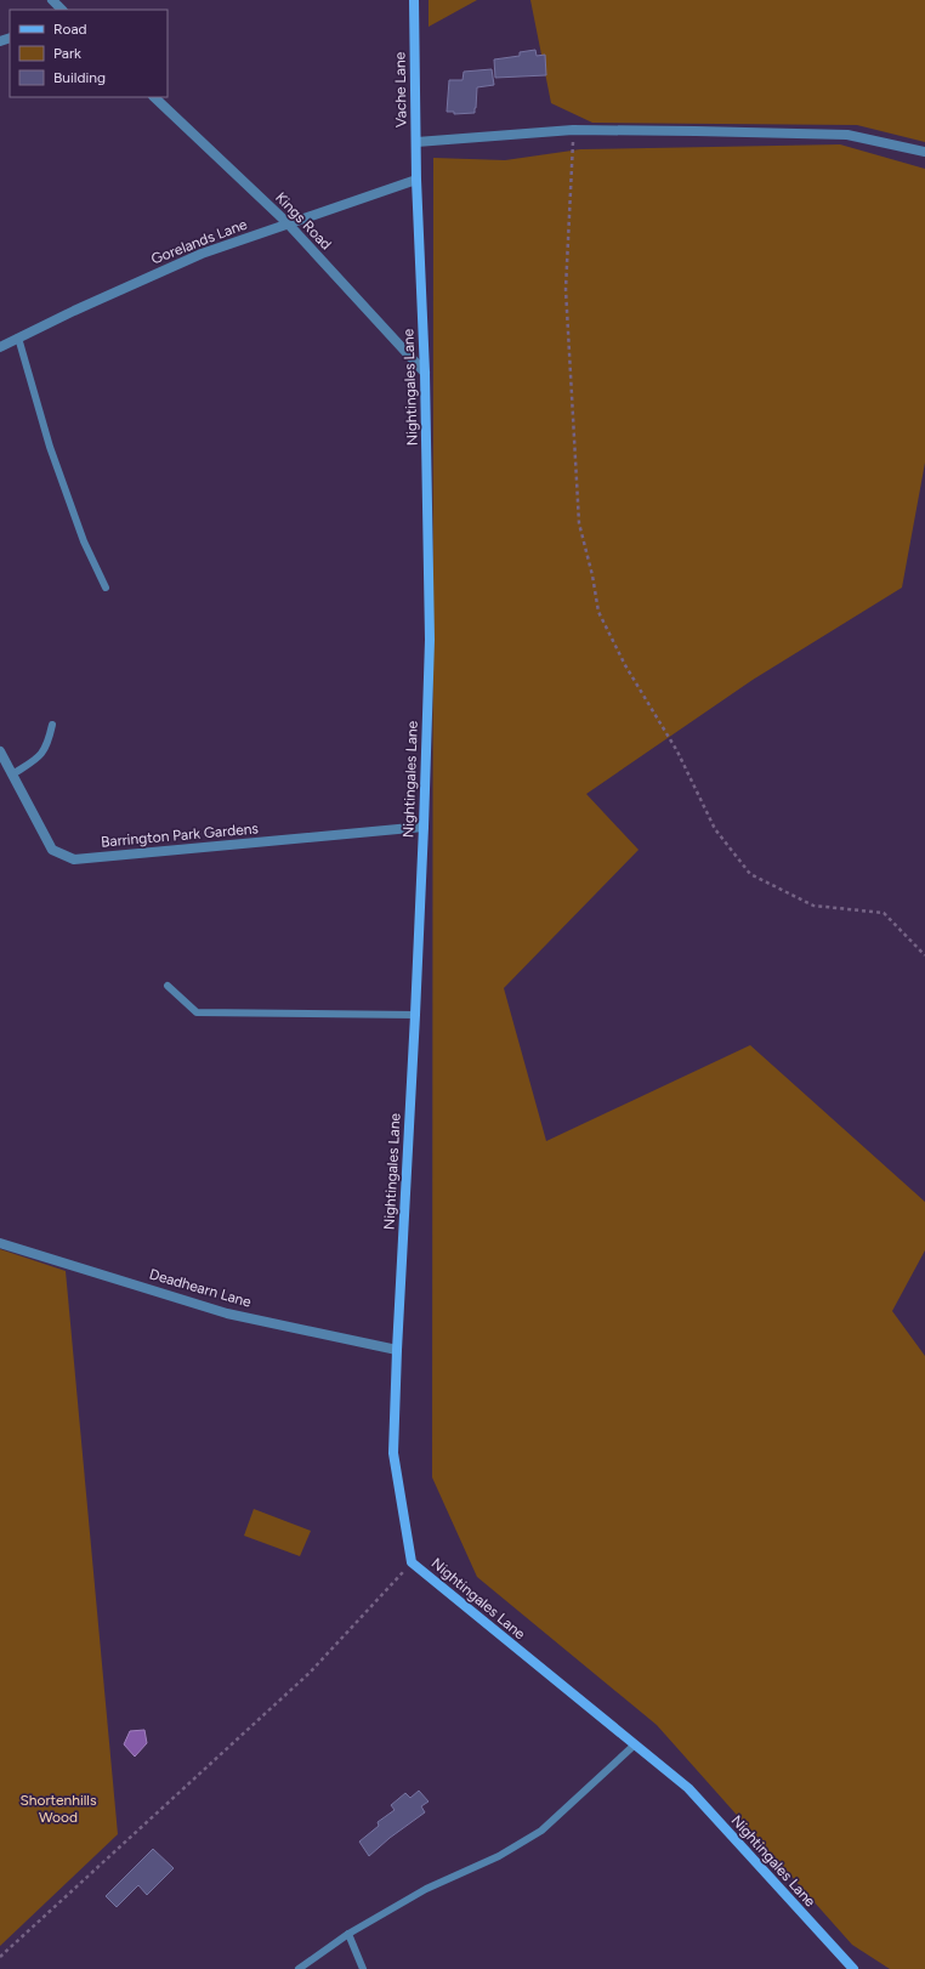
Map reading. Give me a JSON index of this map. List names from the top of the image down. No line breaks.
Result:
{"streets":{"main road":["Vache Lane","Nightingales Lane"],"street":["Kings Road","Gorelands Lane","Barrington Park Gardens","Deadhearn Lane"]},"crossings":[["Vache Lane","Gorelands Lane"],["Vache Lane","Nightingales Lane"],["Kings Road","Gorelands Lane"],["Kings Road","Nightingales Lane"],["Gorelands Lane","Nightingales Lane"],["Nightingales Lane","Barrington Park Gardens"],["Nightingales Lane","Deadhearn Lane"]],"parks":["Shortenhills Wood"],"legend":["Road","Park","Building"]}
